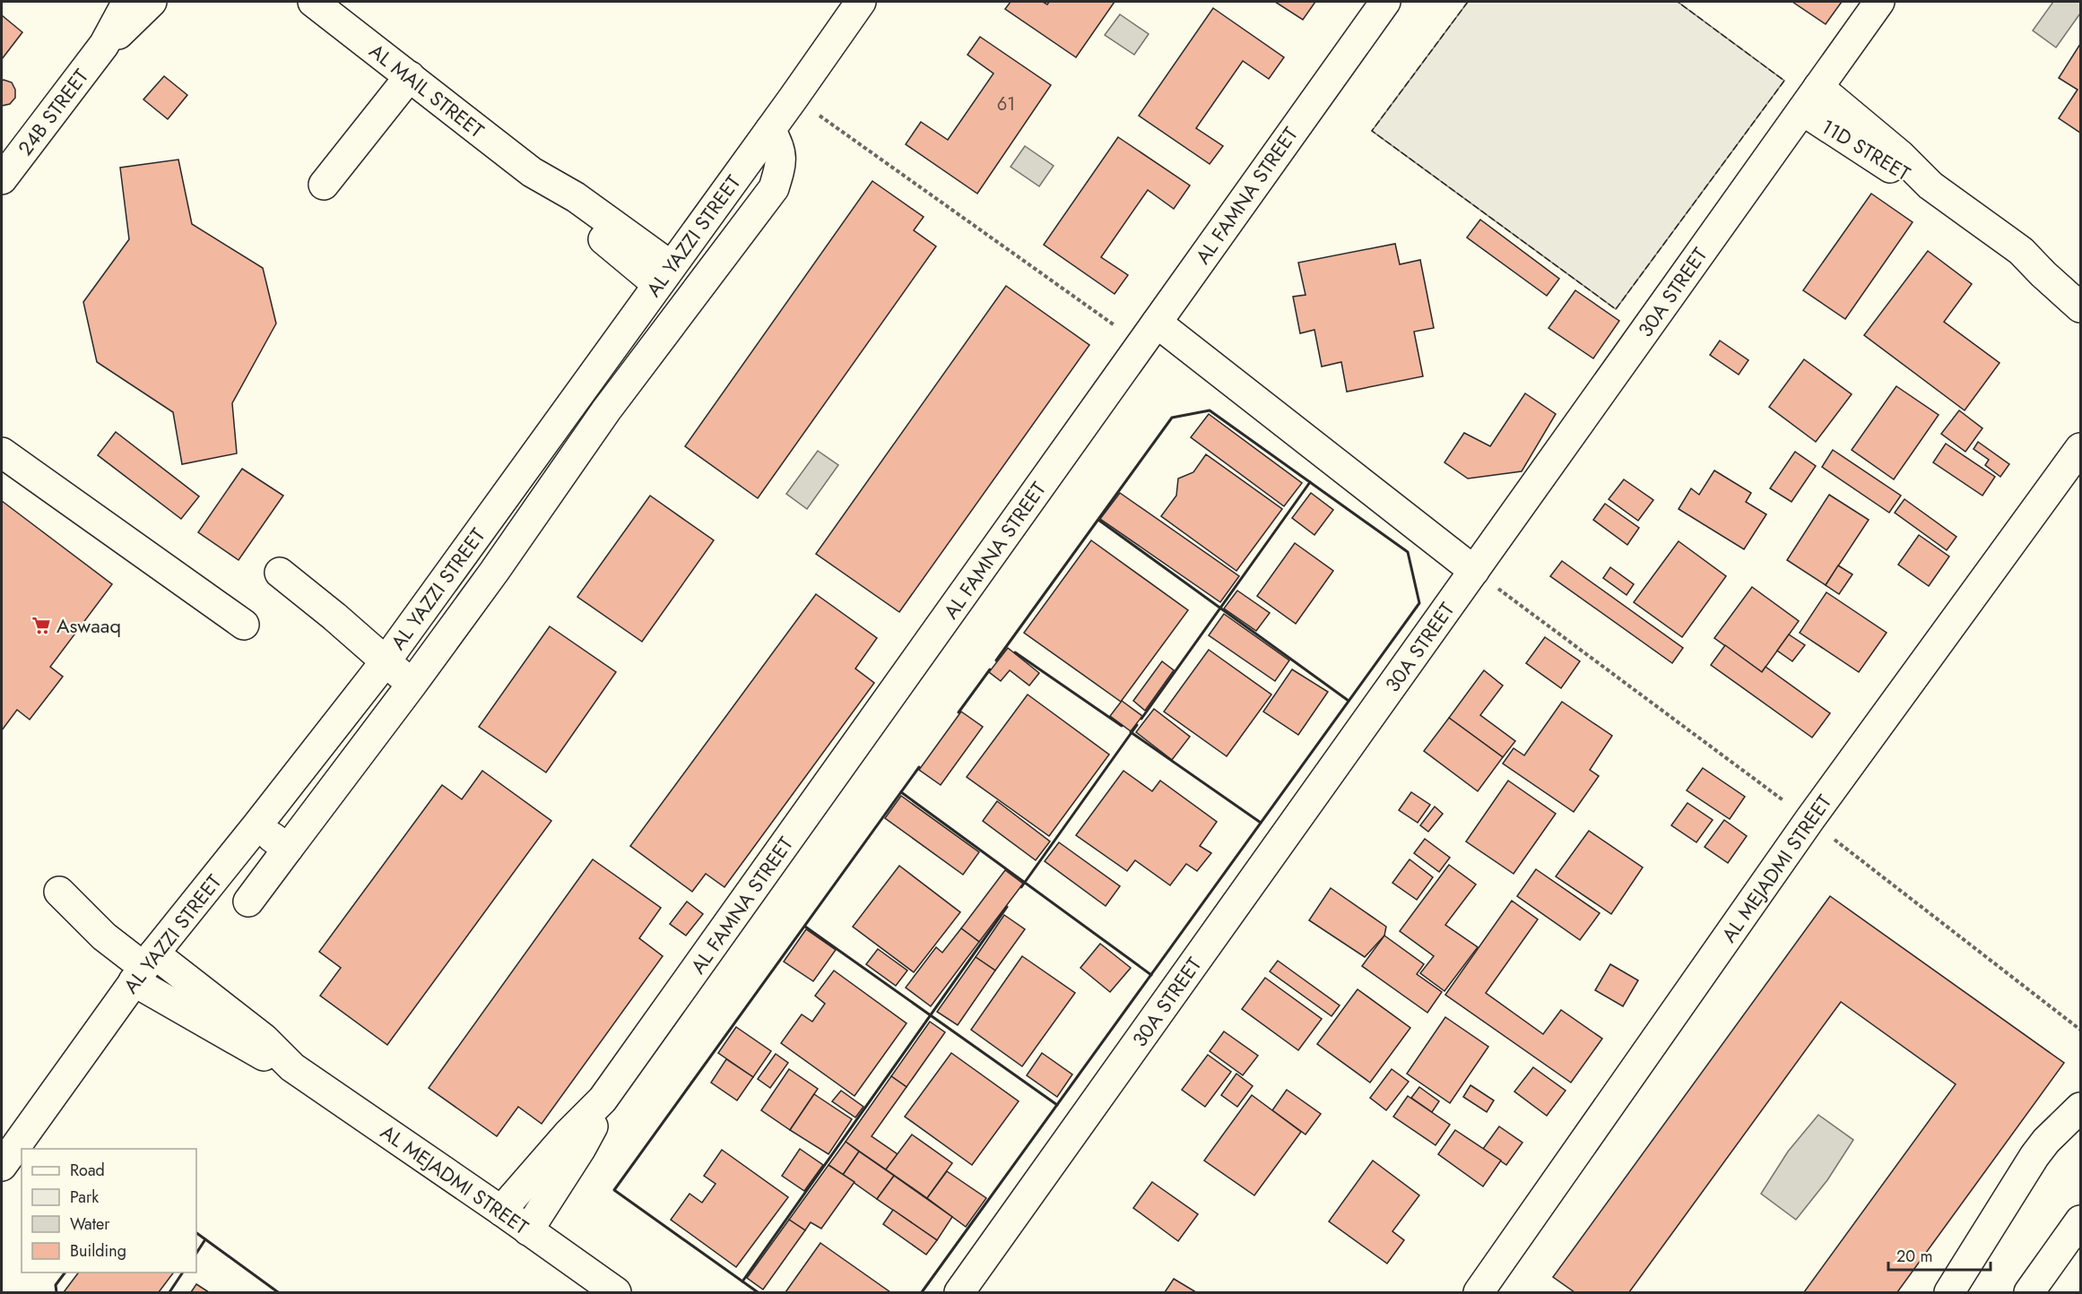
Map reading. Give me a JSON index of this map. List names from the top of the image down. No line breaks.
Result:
{"streets":{"street":["AL MAIL STREET","24B STREET","11D STREET","AL FAMNA STREET","AL YAZZI STREET","30A STREET","AL MEJADMI STREET"]},"crossings":[["AL MAIL STREET","AL YAZZI STREET"],["11D STREET","30A STREET"],["AL FAMNA STREET","AL MEJADMI STREET"],["AL YAZZI STREET","AL MEJADMI STREET"]],"places":{"supermarket":["Aswaaq"]},"house_numbers":["61"],"legend":["Road","Park","Water","Building"],"scale_bar":"20 m"}
